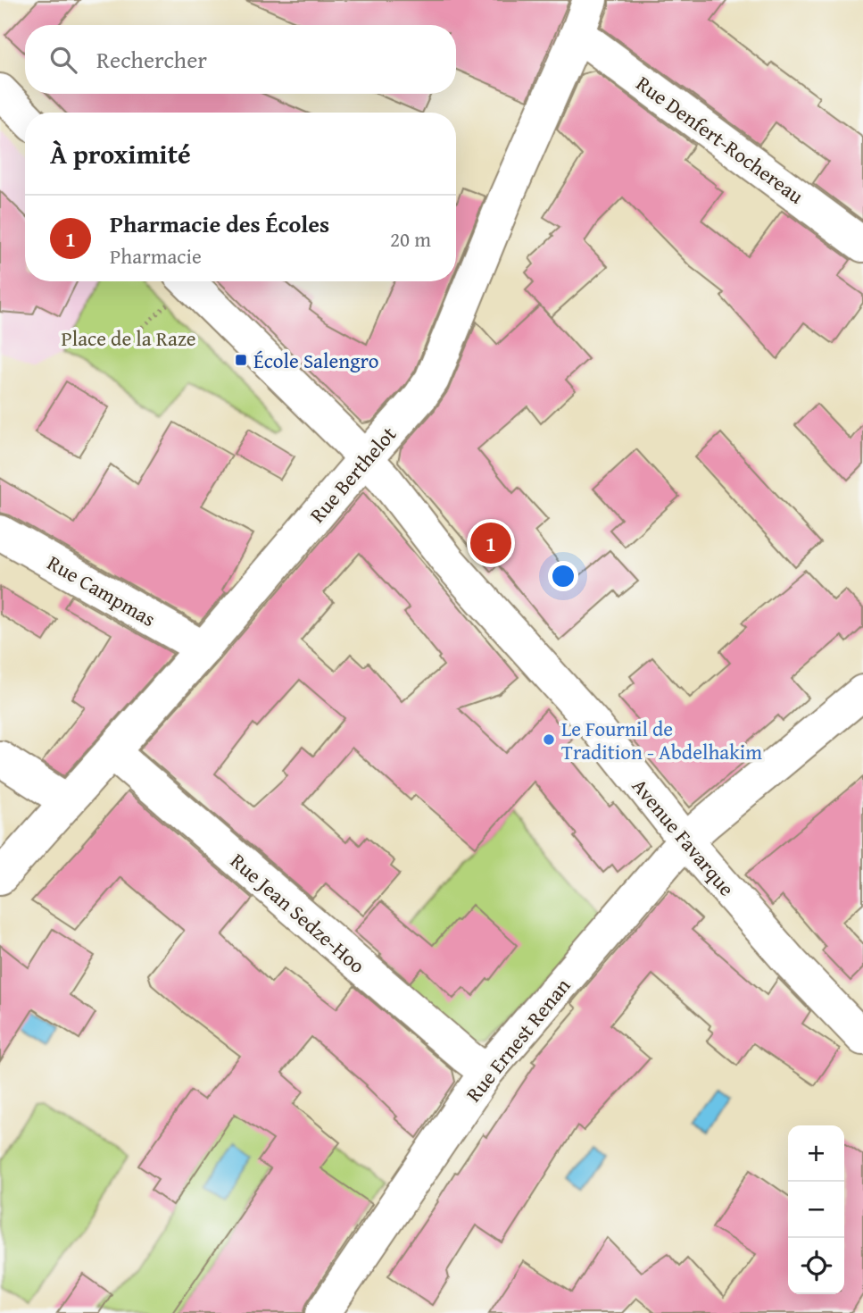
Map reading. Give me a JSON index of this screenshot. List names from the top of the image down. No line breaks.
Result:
{"streets":{"street":["Rue Denfert-Rochereau","Rue Berthelot","Rue Campmas","Avenue Favarque","Rue Jean Sedze-Hoo","Rue Ernest Renan"]},"crossings":[["Rue Denfert-Rochereau","Rue Berthelot"],["Rue Berthelot","Rue Campmas"],["Rue Berthelot","Avenue Favarque"],["Rue Berthelot","Rue Jean Sedze-Hoo"],["Avenue Favarque","Rue Ernest Renan"],["Rue Jean Sedze-Hoo","Rue Ernest Renan"]],"parks":["Place de la Raze"],"places":{"transit":["École Salengro"],"other":["Le Fournil de Tradition - Abdelhakim"]},"page":{"search":"Rechercher","heading":"À proximité","list":[{"mark":"1","name":"Pharmacie des Écoles","note":"Pharmacie","value":"20 m"}],"pins":"1","map_buttons":["+","−"]}}
